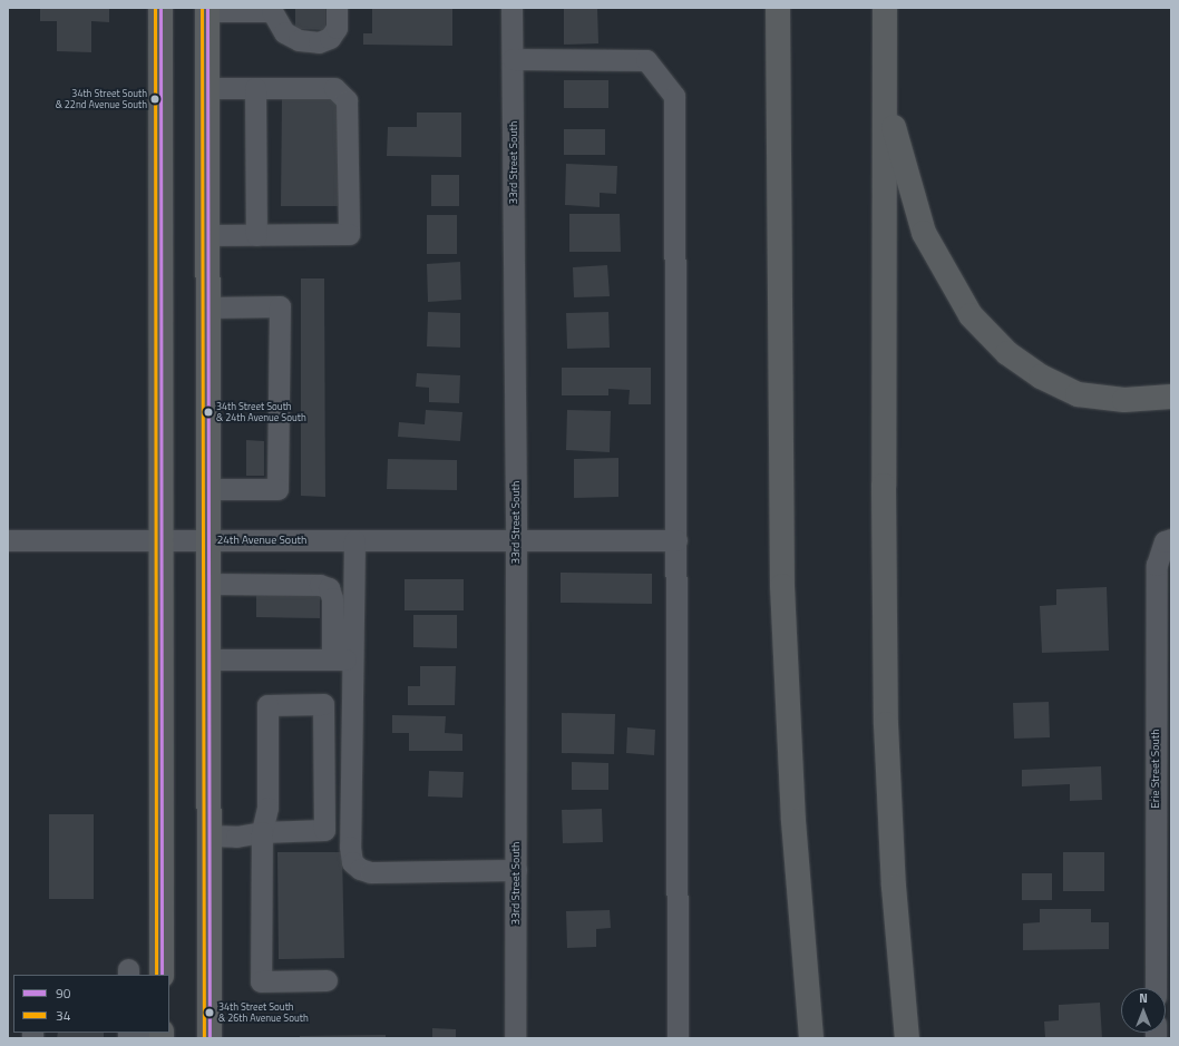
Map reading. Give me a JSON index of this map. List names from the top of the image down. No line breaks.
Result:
{"streets":{"street":["33rd Street South","24th Avenue South","Erie Street South"]},"crossings":[["33rd Street South","24th Avenue South"]],"places":["34th Street South & 22nd Avenue South","34th Street South & 24th Avenue South","34th Street South & 26th Avenue South"],"lines":["transit line 90","transit line 34"],"legend":["90","34"],"north":"top"}
